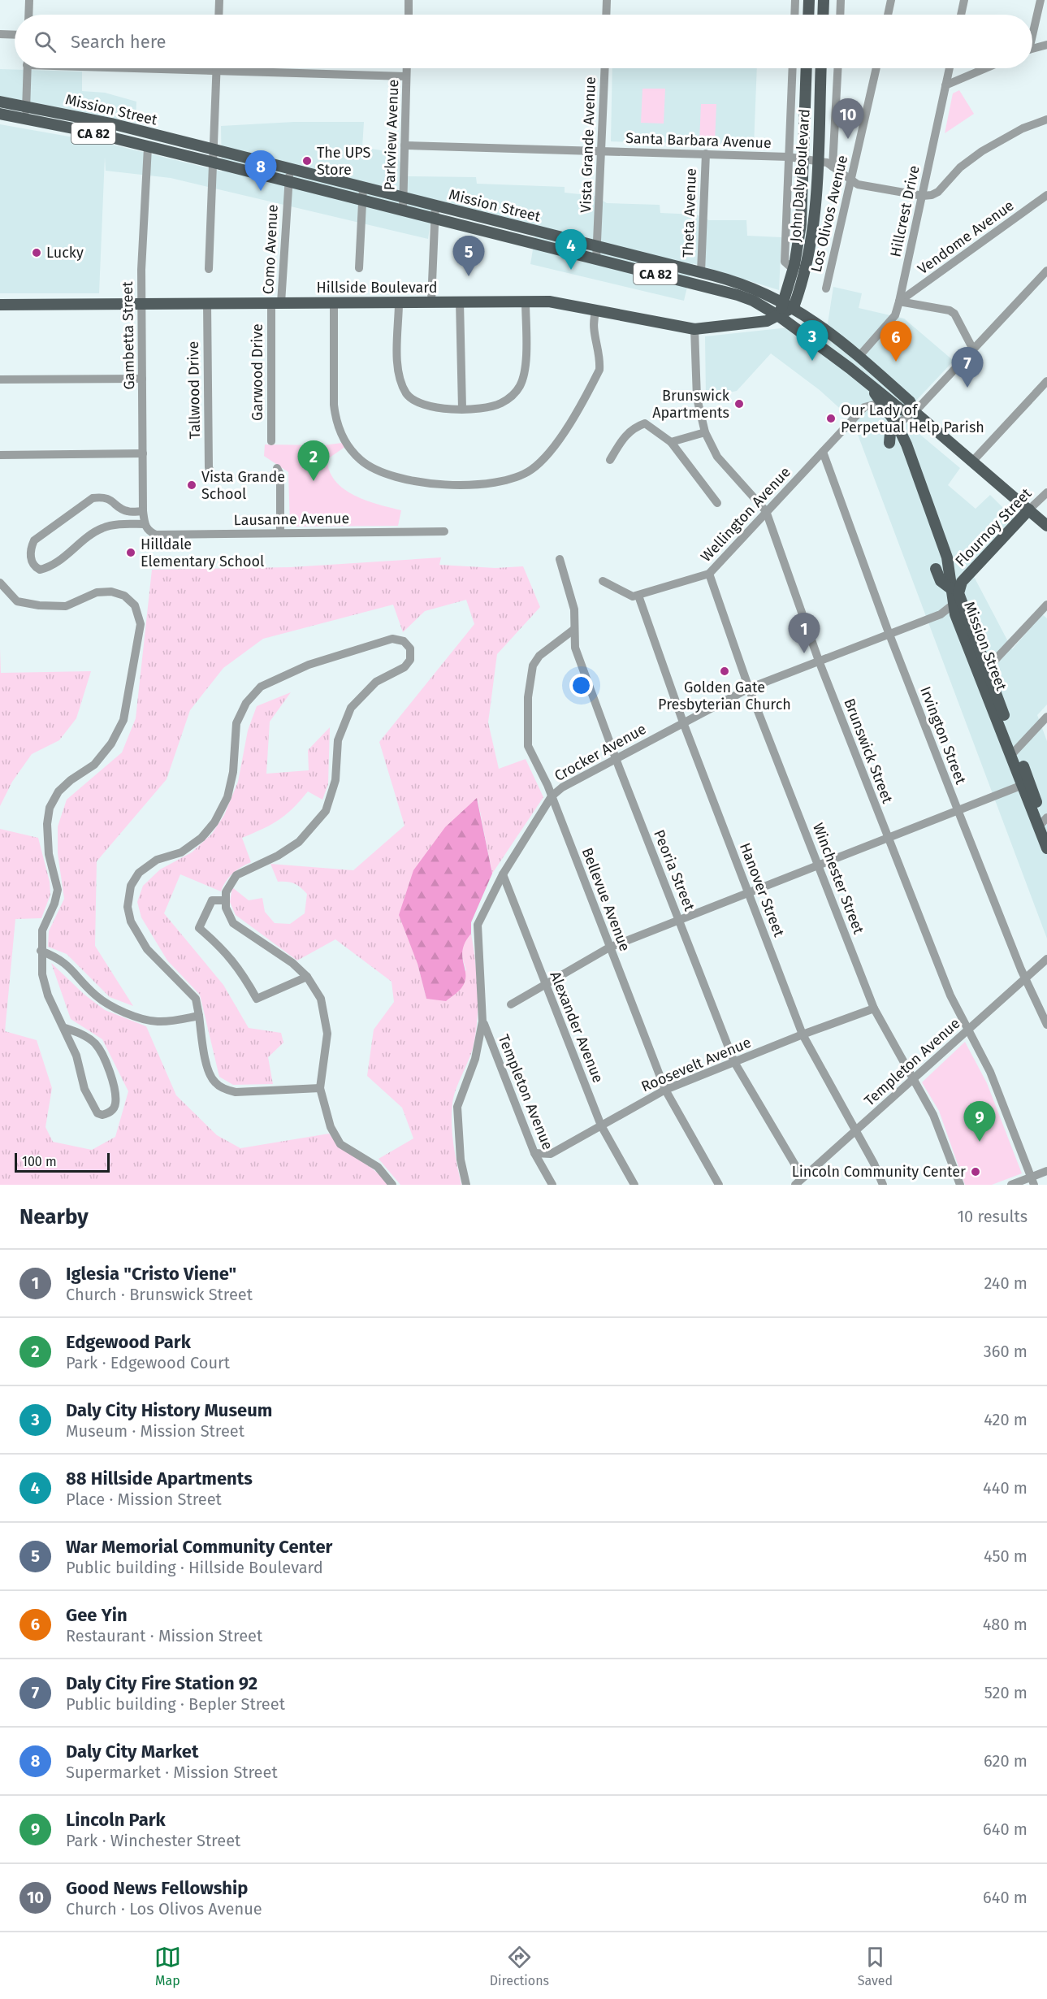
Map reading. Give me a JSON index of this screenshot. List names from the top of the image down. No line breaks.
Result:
{"streets":{"main road":["Mission Street","CA 82","John Daly Boulevard","Hillside Boulevard","Flournoy Street"],"street":["Parkview Avenue","Santa Barbara Avenue","Vista Grande Avenue","Hillcrest Drive","Theta Avenue","Los Olivos Avenue","Vendome Avenue","Como Avenue","Gambetta Street","Garwood Drive","Tallwood Drive","Wellington Avenue","Lausanne Avenue","Irvington Street","Brunswick Street","Crocker Avenue","Peoria Street","Winchester Street","Hanover Street","Bellevue Avenue","Alexander Avenue","Templeton Avenue","Roosevelt Avenue"]},"crossings":[["Mission Street","CA 82"],["Mission Street","Parkview Avenue"],["Mission Street","Vista Grande Avenue"],["Mission Street","John Daly Boulevard"],["Mission Street","Hillcrest Drive"],["Mission Street","Theta Avenue"],["Mission Street","Como Avenue"],["Mission Street","Hillside Boulevard"],["Mission Street","Gambetta Street"],["Mission Street","Wellington Avenue"],["Mission Street","Crocker Avenue"],["CA 82","Flournoy Street"],["Parkview Avenue","Santa Barbara Avenue"],["Santa Barbara Avenue","Vista Grande Avenue"],["Santa Barbara Avenue","John Daly Boulevard"],["Santa Barbara Avenue","Hillcrest Drive"],["Santa Barbara Avenue","Theta Avenue"],["Santa Barbara Avenue","Los Olivos Avenue"],["John Daly Boulevard","Hillside Boulevard"],["Hillcrest Drive","Vendome Avenue"],["Como Avenue","Hillside Boulevard"],["Como Avenue","Garwood Drive"],["Hillside Boulevard","Gambetta Street"],["Hillside Boulevard","Garwood Drive"],["Hillside Boulevard","Tallwood Drive"],["Hillside Boulevard","Brunswick Street"],["Gambetta Street","Lausanne Avenue"],["Wellington Avenue","Irvington Street"],["Wellington Avenue","Brunswick Street"],["Wellington Avenue","Winchester Street"],["Wellington Avenue","Hanover Street"],["Irvington Street","Crocker Avenue"],["Irvington Street","Templeton Avenue"],["Brunswick Street","Crocker Avenue"],["Brunswick Street","Templeton Avenue"],["Crocker Avenue","Peoria Street"],["Crocker Avenue","Winchester Street"],["Crocker Avenue","Hanover Street"],["Crocker Avenue","Bellevue Avenue"],["Crocker Avenue","Alexander Avenue"],["Crocker Avenue","Templeton Avenue"],["Peoria Street","Bellevue Avenue"],["Peoria Street","Templeton Avenue"],["Peoria Street","Roosevelt Avenue"],["Winchester Street","Templeton Avenue"],["Winchester Street","Roosevelt Avenue"],["Hanover Street","Templeton Avenue"],["Hanover Street","Roosevelt Avenue"],["Bellevue Avenue","Roosevelt Avenue"],["Alexander Avenue","Roosevelt Avenue"],["Templeton Avenue","Roosevelt Avenue"]],"places":["The UPS Store","Lucky","Brunswick Apartments","Our Lady of Perpetual Help Parish","Vista Grande School","Hilldale Elementary School","Golden Gate Presbyterian Church","Lincoln Community Center"],"scale_bar":"100 m","page":{"search":"Search here","pins":["10","8","4","5","3","6","7","2","1","9"],"scale":"100 m","heading":["Nearby","10 results"],"list":[{"mark":"1","name":"Iglesia \"Cristo Viene\"","note":"Church · Brunswick Street","value":"240 m"},{"mark":"2","name":"Edgewood Park","note":"Park · Edgewood Court","value":"360 m"},{"mark":"3","name":"Daly City History Museum","note":"Museum · Mission Street","value":"420 m"},{"mark":"4","name":"88 Hillside Apartments","note":"Place · Mission Street","value":"440 m"},{"mark":"5","name":"War Memorial Community Center","note":"Public building · Hillside Boulevard","value":"450 m"},{"mark":"6","name":"Gee Yin","note":"Restaurant · Mission Street","value":"480 m"},{"mark":"7","name":"Daly City Fire Station 92","note":"Public building · Bepler Street","value":"520 m"},{"mark":"8","name":"Daly City Market","note":"Supermarket · Mission Street","value":"620 m"},{"mark":"9","name":"Lincoln Park","note":"Park · Winchester Street","value":"640 m"},{"mark":"10","name":"Good News Fellowship","note":"Church · Los Olivos Avenue","value":"640 m"}],"nav":["Map","Directions","Saved"]}}
